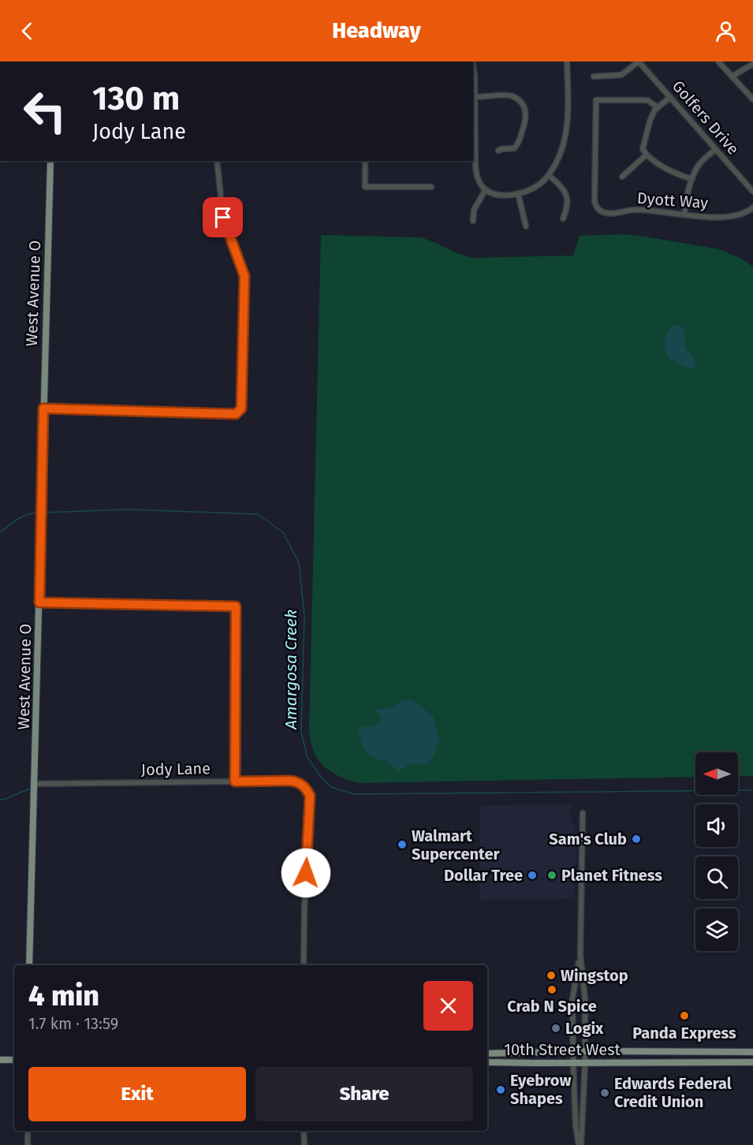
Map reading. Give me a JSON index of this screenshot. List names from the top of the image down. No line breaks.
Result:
{"streets":{"main road":["West Avenue O","10th Street West"],"street":["Golfers Drive","Dyott Way","Jody Lane"]},"crossings":[["West Avenue O","Jody Lane"]],"water":["Amargosa Creek"],"places":["Sam's Club","Walmart Supercenter","Dollar Tree","Planet Fitness","Wingstop","Crab N Spice","Panda Express","Logix","Eyebrow Shapes","Edwards Federal Credit Union"],"north":"left","page":{"header":"Headway","turn":["130 m","Jody Lane"],"heading":["4 min","1.7 km · 13:59"],"buttons":["Exit","Share"]}}
